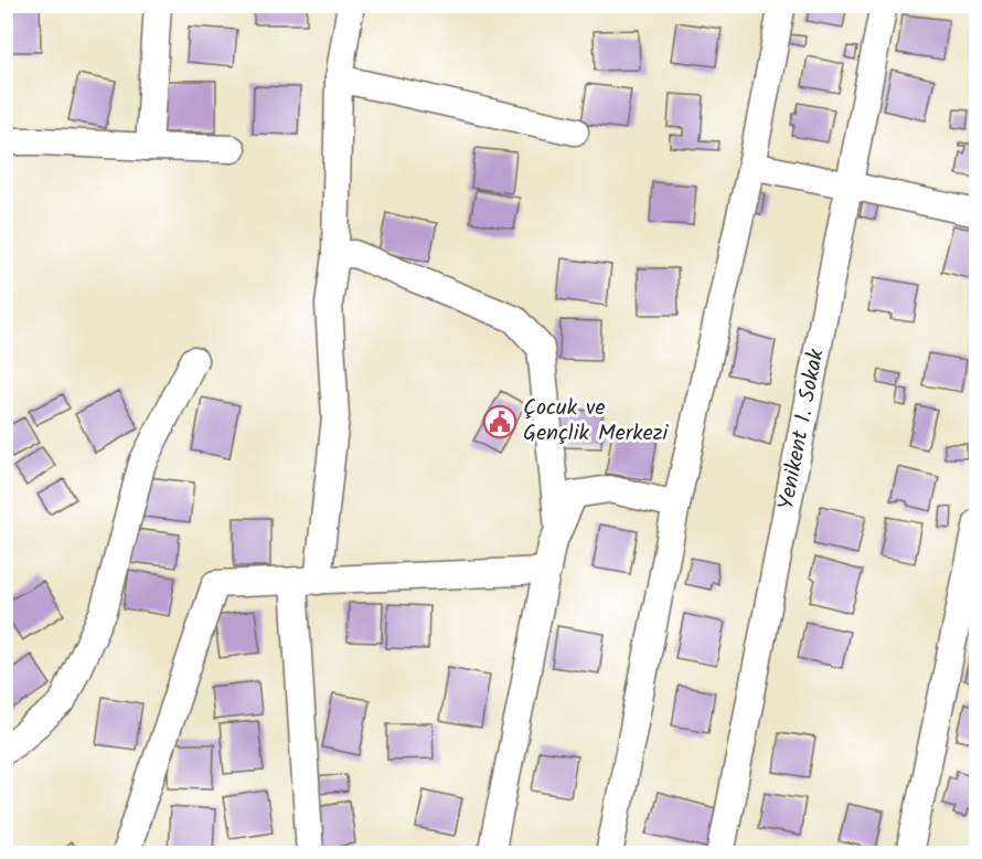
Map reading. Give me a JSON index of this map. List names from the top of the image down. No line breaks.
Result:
{"streets":{"street":["Yenikent 1. Sokak"]},"places":{"public building":["Çocuk ve Gençlik Merkezi"]}}
